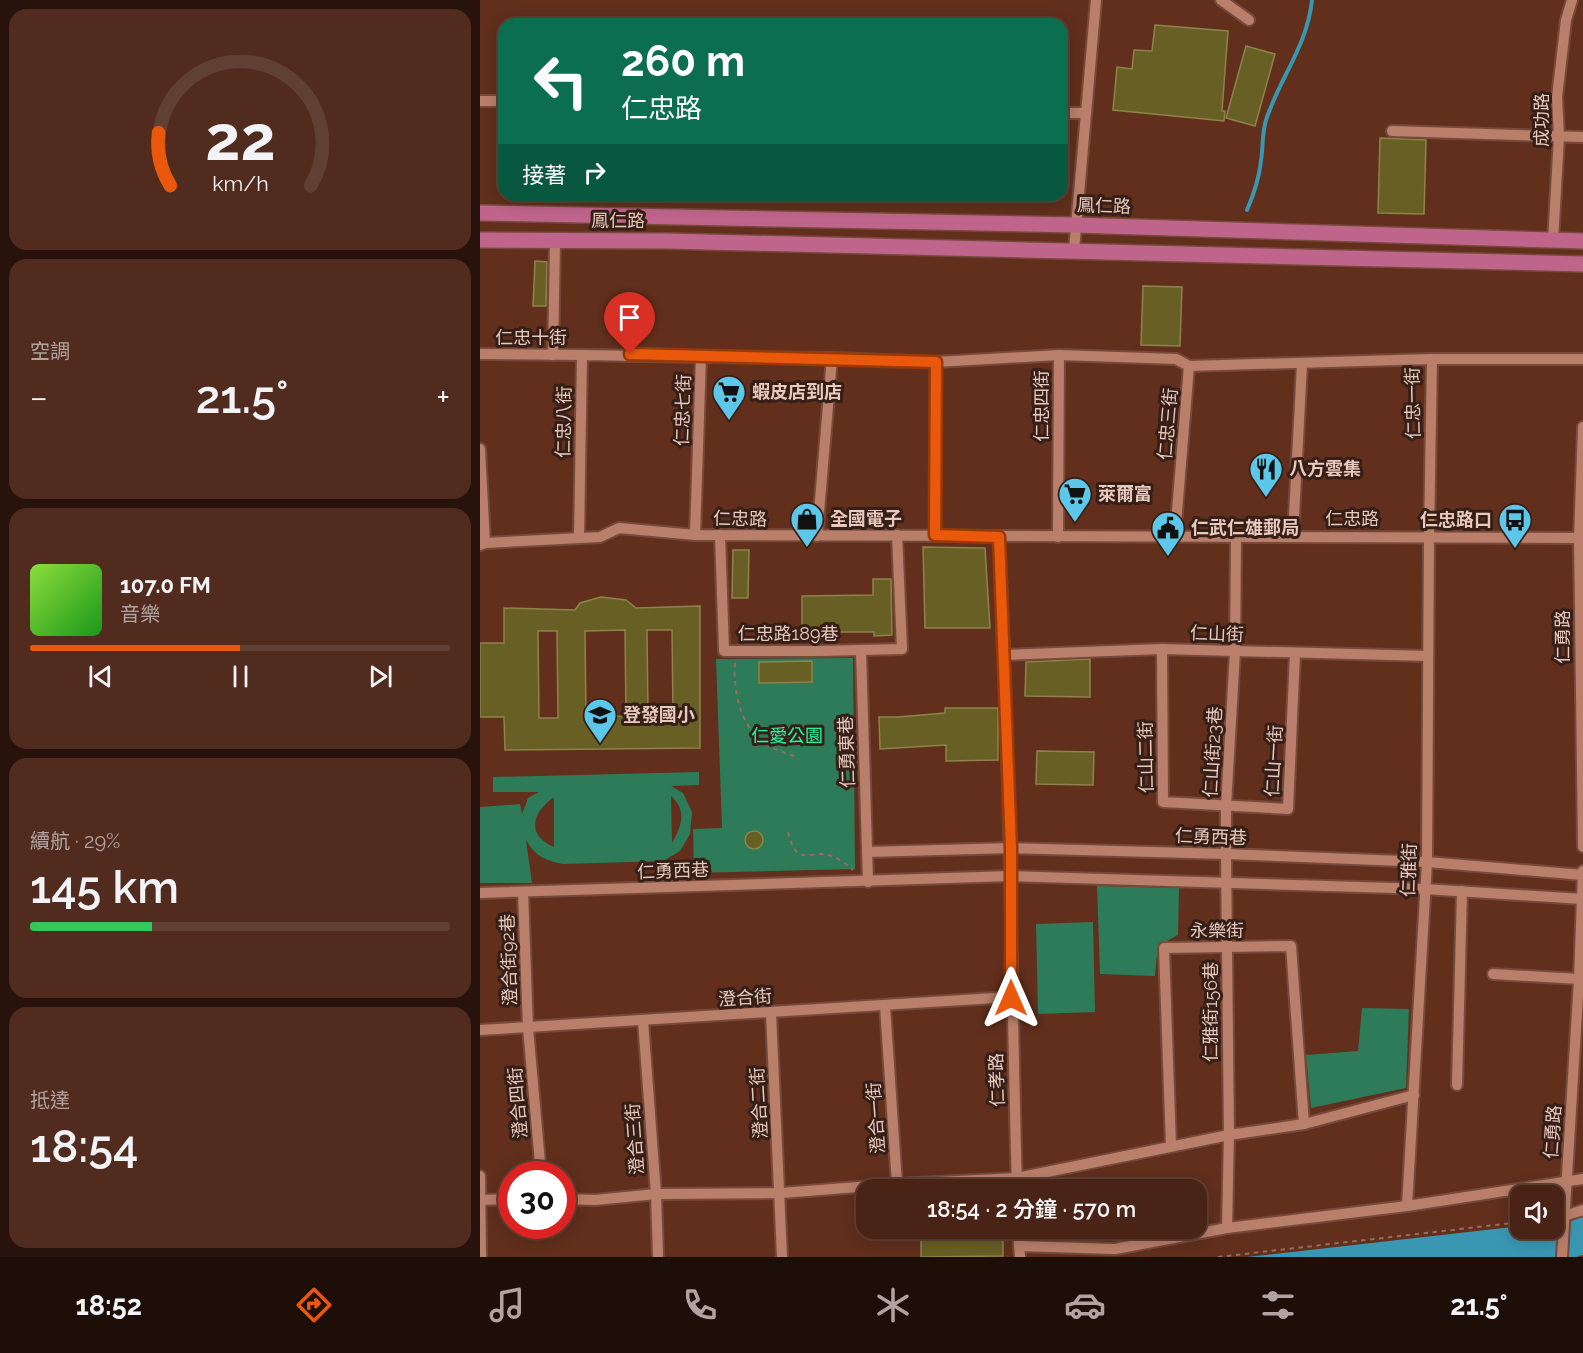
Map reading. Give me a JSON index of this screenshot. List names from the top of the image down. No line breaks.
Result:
{"streets":{"main road":["鳳仁路"],"street":["成功路","仁忠十街","仁忠一街","仁忠四街","仁忠七街","仁忠八街","仁忠三街","仁忠路","仁忠路189巷","仁山街","仁勇路","仁勇東巷","仁山街23巷","仁山二街","仁山一街","仁勇西巷","仁雅街","永樂街","澄合街92巷","澄合街","仁雅街156巷","仁孝路","澄合四街","澄合二街","澄合一街","澄合三街"]},"crossings":[["成功路","鳳仁路"],["仁忠十街","仁忠七街"],["仁忠十街","仁忠八街"],["仁忠一街","仁忠三街"],["仁忠一街","仁忠路"],["仁忠一街","仁雅街"],["仁忠四街","仁忠三街"],["仁忠四街","仁忠路"],["仁忠七街","仁忠八街"],["仁忠七街","仁忠路"],["仁忠八街","仁忠路"],["仁忠三街","仁忠路"],["仁忠路","仁忠路189巷"],["仁忠路","仁勇路"],["仁忠路","仁山街23巷"],["仁忠路","仁雅街"],["仁忠路","仁孝路"],["仁忠路189巷","仁勇東巷"],["仁山街","仁山街23巷"],["仁山街","仁山二街"],["仁山街","仁山一街"],["仁山街","仁雅街"],["仁山街","仁孝路"],["仁勇路","仁勇西巷"],["仁勇東巷","仁勇西巷"],["仁山街23巷","仁山二街"],["仁山街23巷","仁山一街"],["仁山街23巷","仁勇西巷"],["仁山街23巷","仁雅街156巷"],["仁山二街","仁山一街"],["仁勇西巷","仁雅街"],["仁勇西巷","澄合街92巷"],["仁勇西巷","仁雅街156巷"],["仁勇西巷","仁孝路"],["永樂街","仁雅街156巷"],["澄合街92巷","澄合街"],["澄合街92巷","澄合四街"],["澄合街","仁孝路"],["澄合街","澄合四街"],["澄合街","澄合二街"],["澄合街","澄合一街"],["澄合街","澄合三街"]],"parks":["仁愛公園"],"places":{"supermarket":["蝦皮店到店","萊爾富"],"restaurant":["八方雲集"],"shop":["全國電子"],"bus stop":["仁忠路口"],"public building":["仁武仁雄郵局"],"school or university":["登發國小"]},"page":{"turn":["260 m","仁忠路"],"then":"接著","tile":["空調",["續航 · 29%","145 km"],["抵達","18:54"]],"heat":["−","21.5°","+"],"song":["107.0 FM","音樂"],"limit":"30","trip":"18:54 · 2 分鐘 · 570 m","tabs":["18:52","21.5°"],"gauge":["22","km/h"]}}
